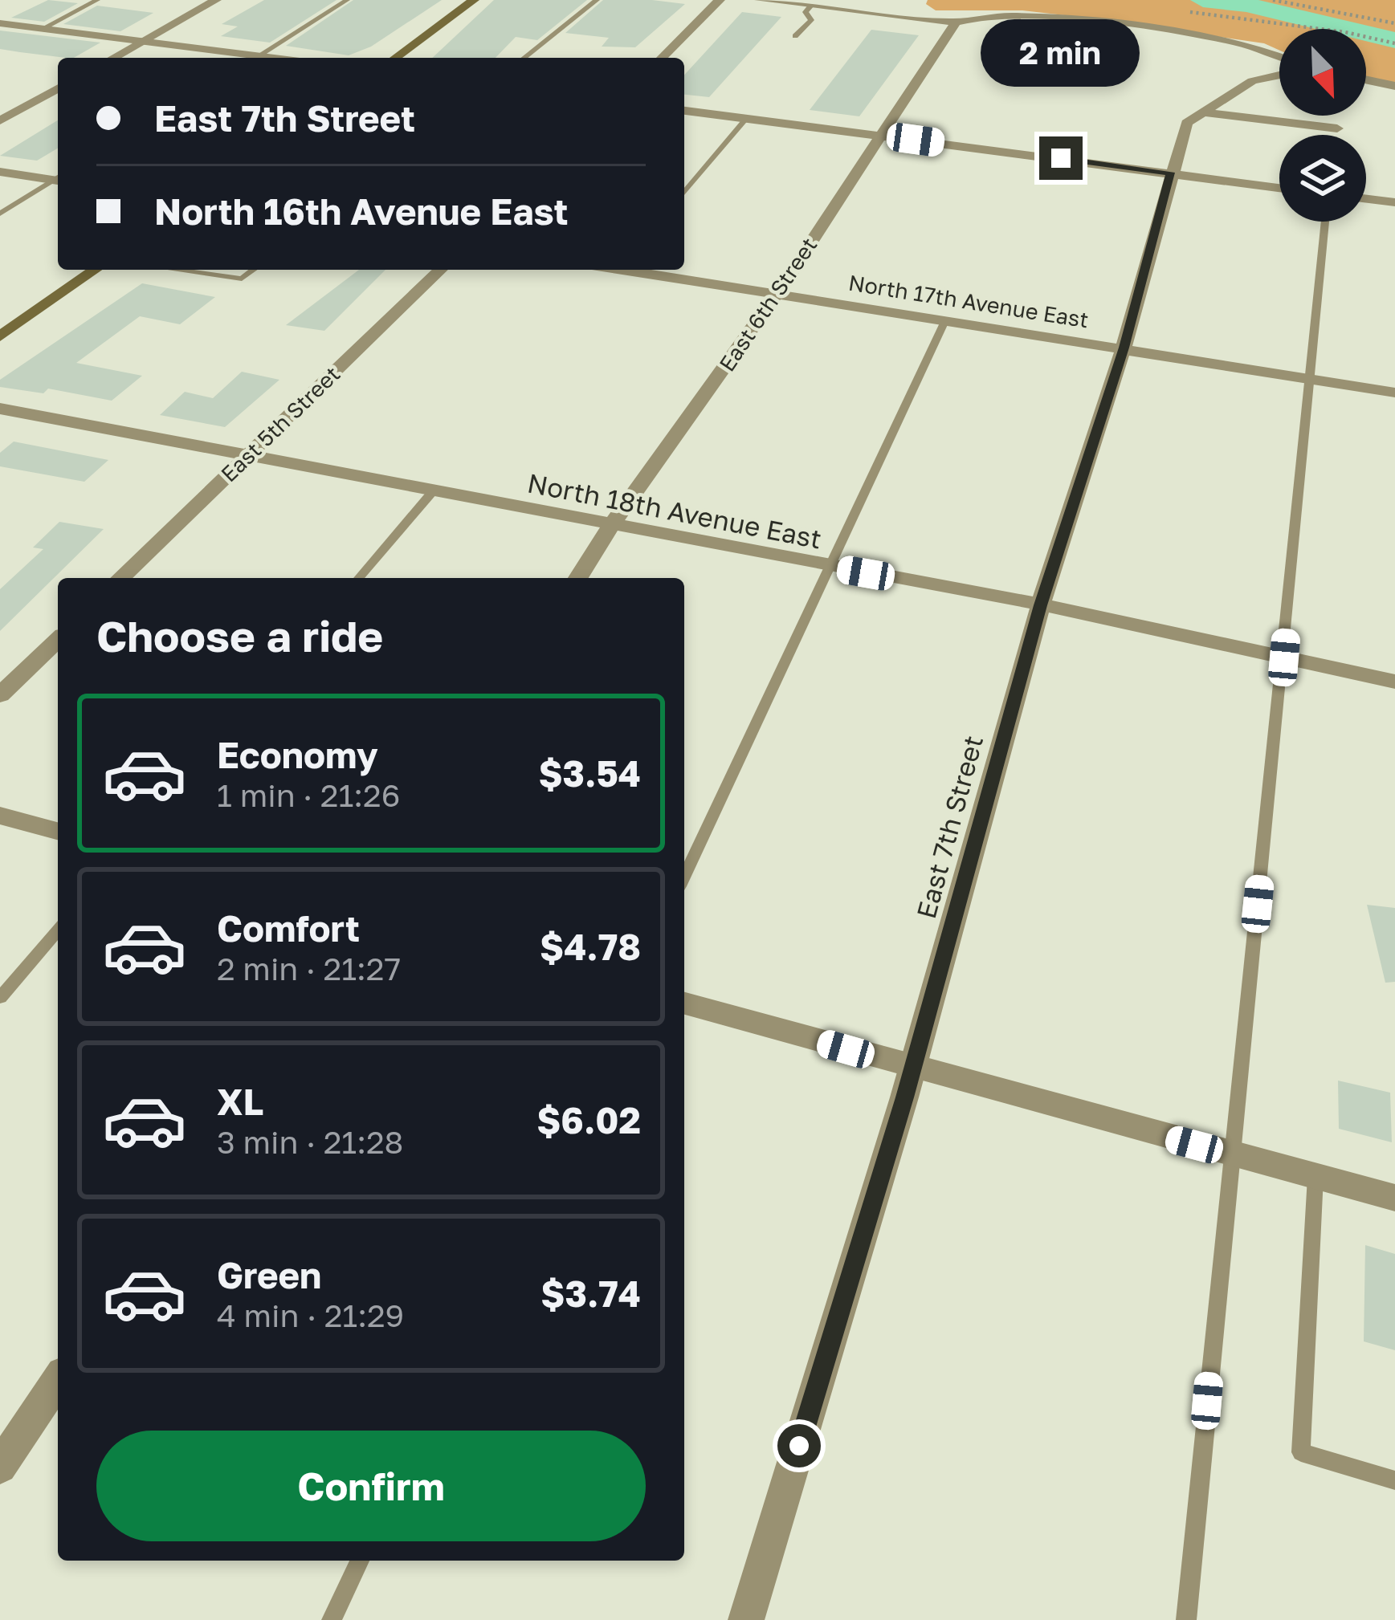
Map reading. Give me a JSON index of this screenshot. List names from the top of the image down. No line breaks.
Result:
{"streets":{"street":["North 17th Avenue East","East 6th Street","East 5th Street","North 18th Avenue East","East 7th Street"]},"crossings":[["North 17th Avenue East","East 6th Street"],["North 17th Avenue East","East 7th Street"],["East 6th Street","North 18th Avenue East"],["East 5th Street","North 18th Avenue East"],["North 18th Avenue East","East 7th Street"]],"north":"bottom right","page":{"bubble":"2 min","banner":["East 7th Street","North 16th Avenue East"],"heading":"Choose a ride","list":[{"name":"Economy","note":"1 min · 21:26","value":"$3.54"},{"name":"Comfort","note":"2 min · 21:27","value":"$4.78"},{"name":"XL","note":"3 min · 21:28","value":"$6.02"},{"name":"Green","note":"4 min · 21:29","value":"$3.74"}],"buttons":"Confirm"}}
